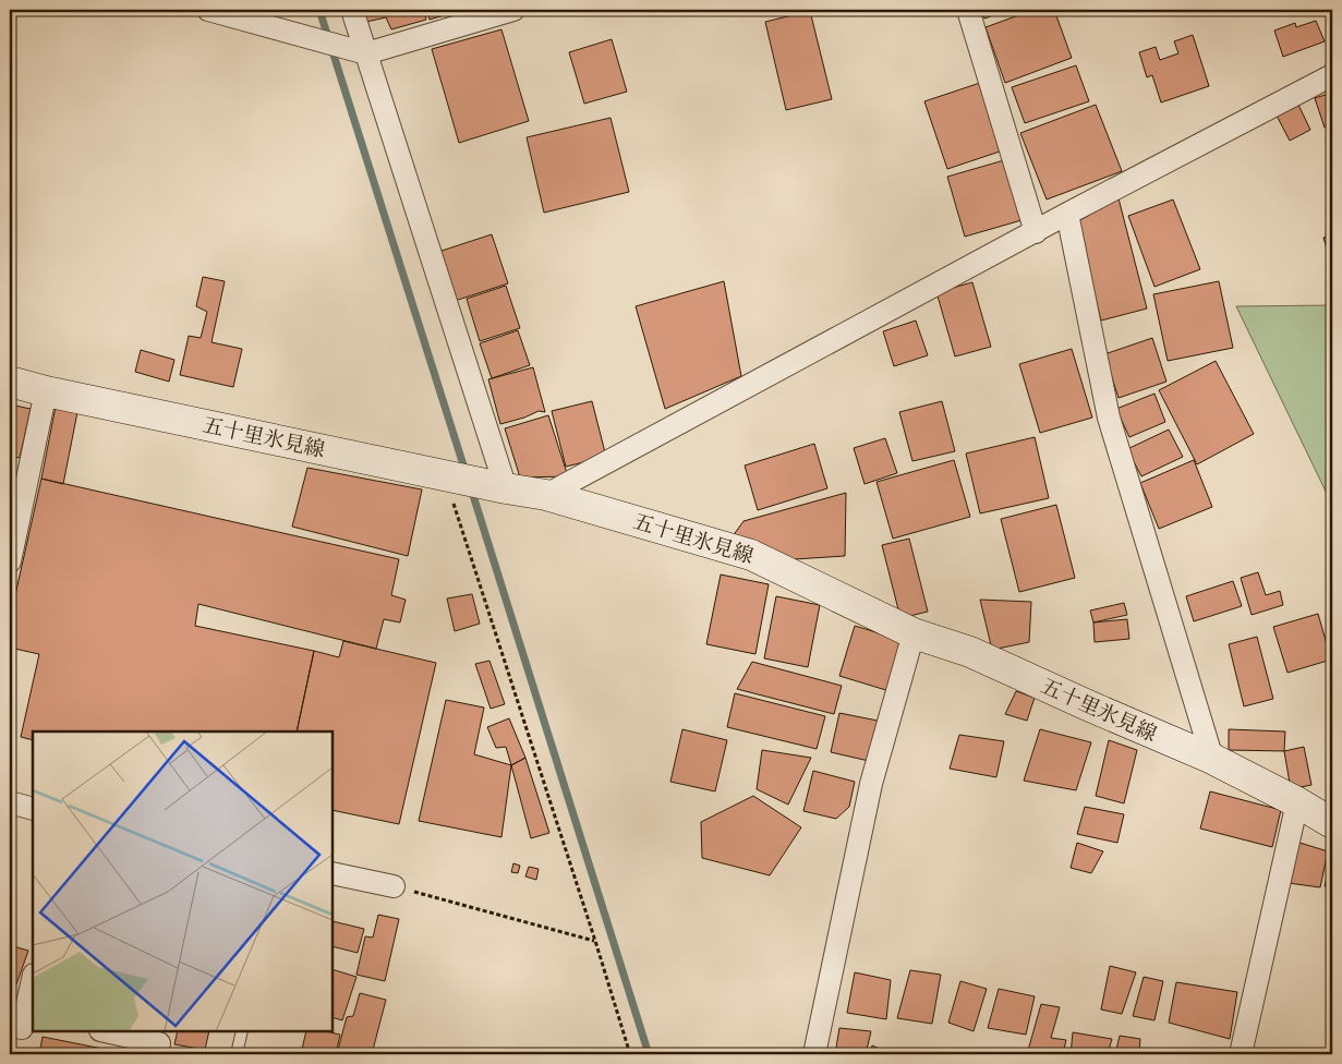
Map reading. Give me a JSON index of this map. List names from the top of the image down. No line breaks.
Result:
{"streets":{"main road":["五十里氷見線"]}}
